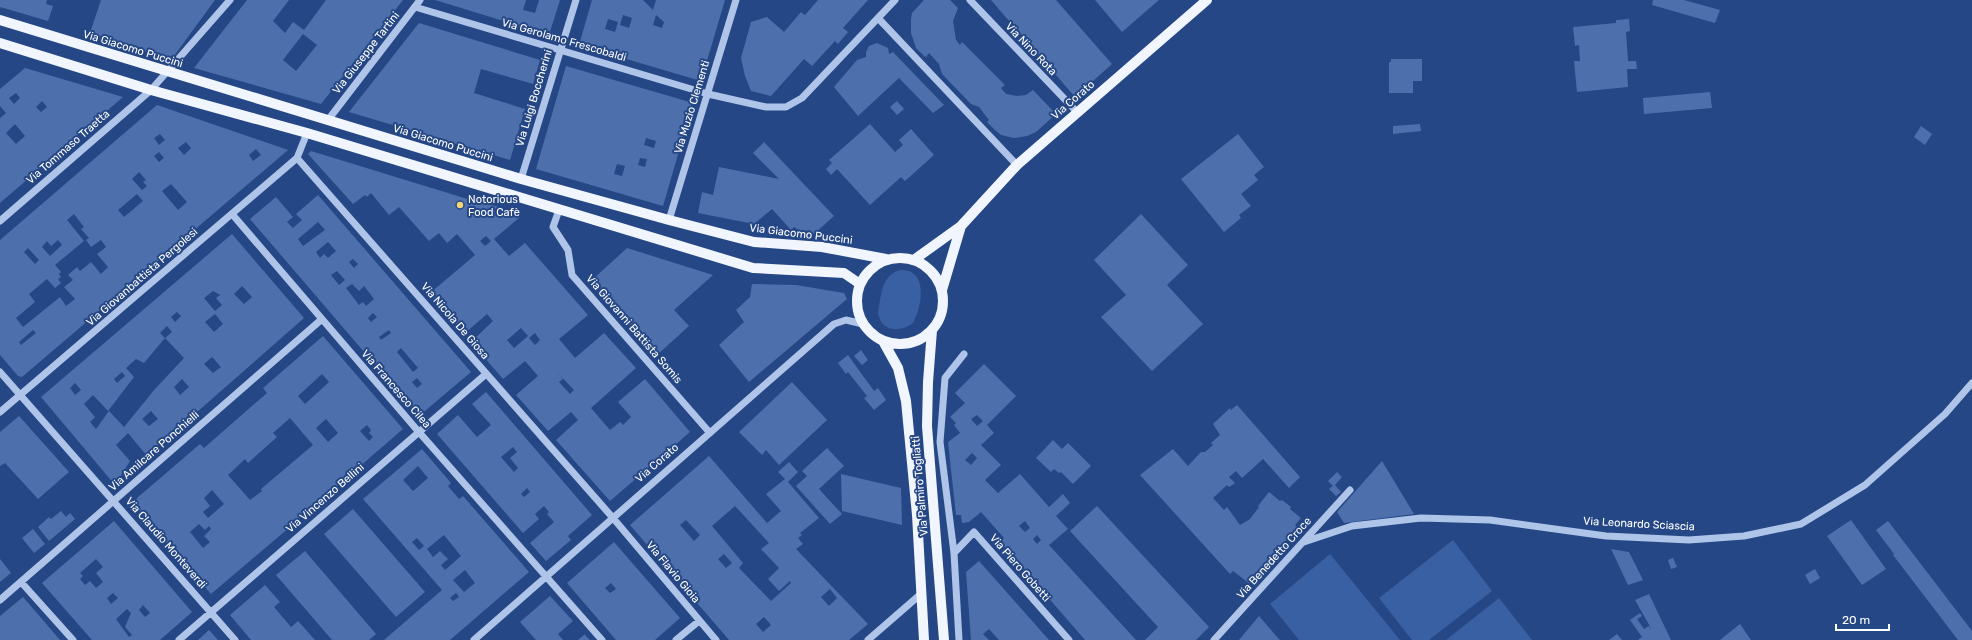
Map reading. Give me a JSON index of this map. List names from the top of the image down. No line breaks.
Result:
{"streets":{"main road":["Via Giacomo Puccini","Via Corato","Via Palmiro Togliatti"],"street":["Via Gerolamo Frescobaldi","Via Nino Rota","Via Giuseppe Tartini","Via Luigi Boccherini","Via Muzio Clementi","Via Tommaso Traetta","Via Giovanbattista Pergolesi","Via Nicola De Giosa","Via Giovanni Battista Somis","Via Francesco Cilea","Via Amilcare Ponchielli","Via Vincenzo Bellini","Via Leonardo Sciascia","Via Claudio Monteverdi","Via Benedetto Croce","Via Piero Gobetti","Via Flavio Gioia"]},"crossings":[["Via Gerolamo Frescobaldi","Via Giuseppe Tartini"],["Via Gerolamo Frescobaldi","Via Luigi Boccherini"],["Via Gerolamo Frescobaldi","Via Muzio Clementi"],["Via Giacomo Puccini","Via Giuseppe Tartini"],["Via Giacomo Puccini","Via Luigi Boccherini"],["Via Giacomo Puccini","Via Corato"],["Via Giacomo Puccini","Via Muzio Clementi"],["Via Giacomo Puccini","Via Tommaso Traetta"],["Via Giacomo Puccini","Via Palmiro Togliatti"],["Via Nino Rota","Via Corato"],["Via Corato","Via Nicola De Giosa"],["Via Corato","Via Giovanni Battista Somis"],["Via Corato","Via Francesco Cilea"],["Via Corato","Via Palmiro Togliatti"],["Via Corato","Via Flavio Gioia"],["Via Giovanbattista Pergolesi","Via Nicola De Giosa"],["Via Giovanbattista Pergolesi","Via Francesco Cilea"],["Via Giovanbattista Pergolesi","Via Claudio Monteverdi"],["Via Nicola De Giosa","Via Vincenzo Bellini"],["Via Nicola De Giosa","Via Flavio Gioia"],["Via Francesco Cilea","Via Amilcare Ponchielli"],["Via Francesco Cilea","Via Vincenzo Bellini"],["Via Amilcare Ponchielli","Via Claudio Monteverdi"],["Via Vincenzo Bellini","Via Claudio Monteverdi"],["Via Leonardo Sciascia","Via Benedetto Croce"]],"places":["Notorious Food Cafè"],"scale_bar":"20 m"}
